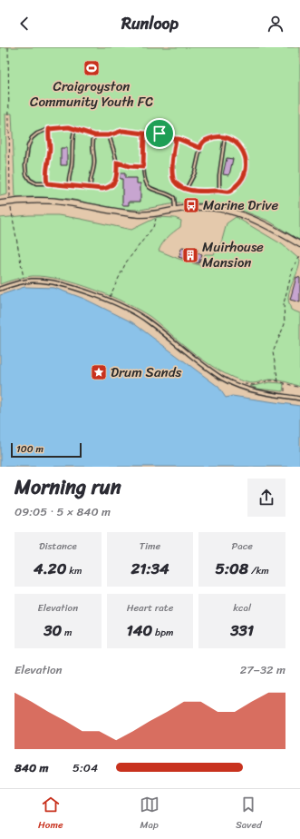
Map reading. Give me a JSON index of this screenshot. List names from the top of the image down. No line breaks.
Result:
{"places":{"sports":["Craigroyston Community Youth FC"],"bus stop":["Marine Drive"],"building":["Muirhouse Mansion"],"place":["Drum Sands"]},"scale_bar":"100 m","page":{"header":"Runloop","scale":"100 m","heading":["Morning run","09:05 · 5 × 840 m"],"stats":[["Distance","4.20 km"],["Time","21:34"],["Pace","5:08 /km"],["Elevation","30 m"],["Heart rate","140 bpm"],["kcal","331"]],"chart":["Elevation","27–32 m"],"list":[{"name":"840 m","note":"5:04"}],"tabs":["Home","Map","Saved"]}}
